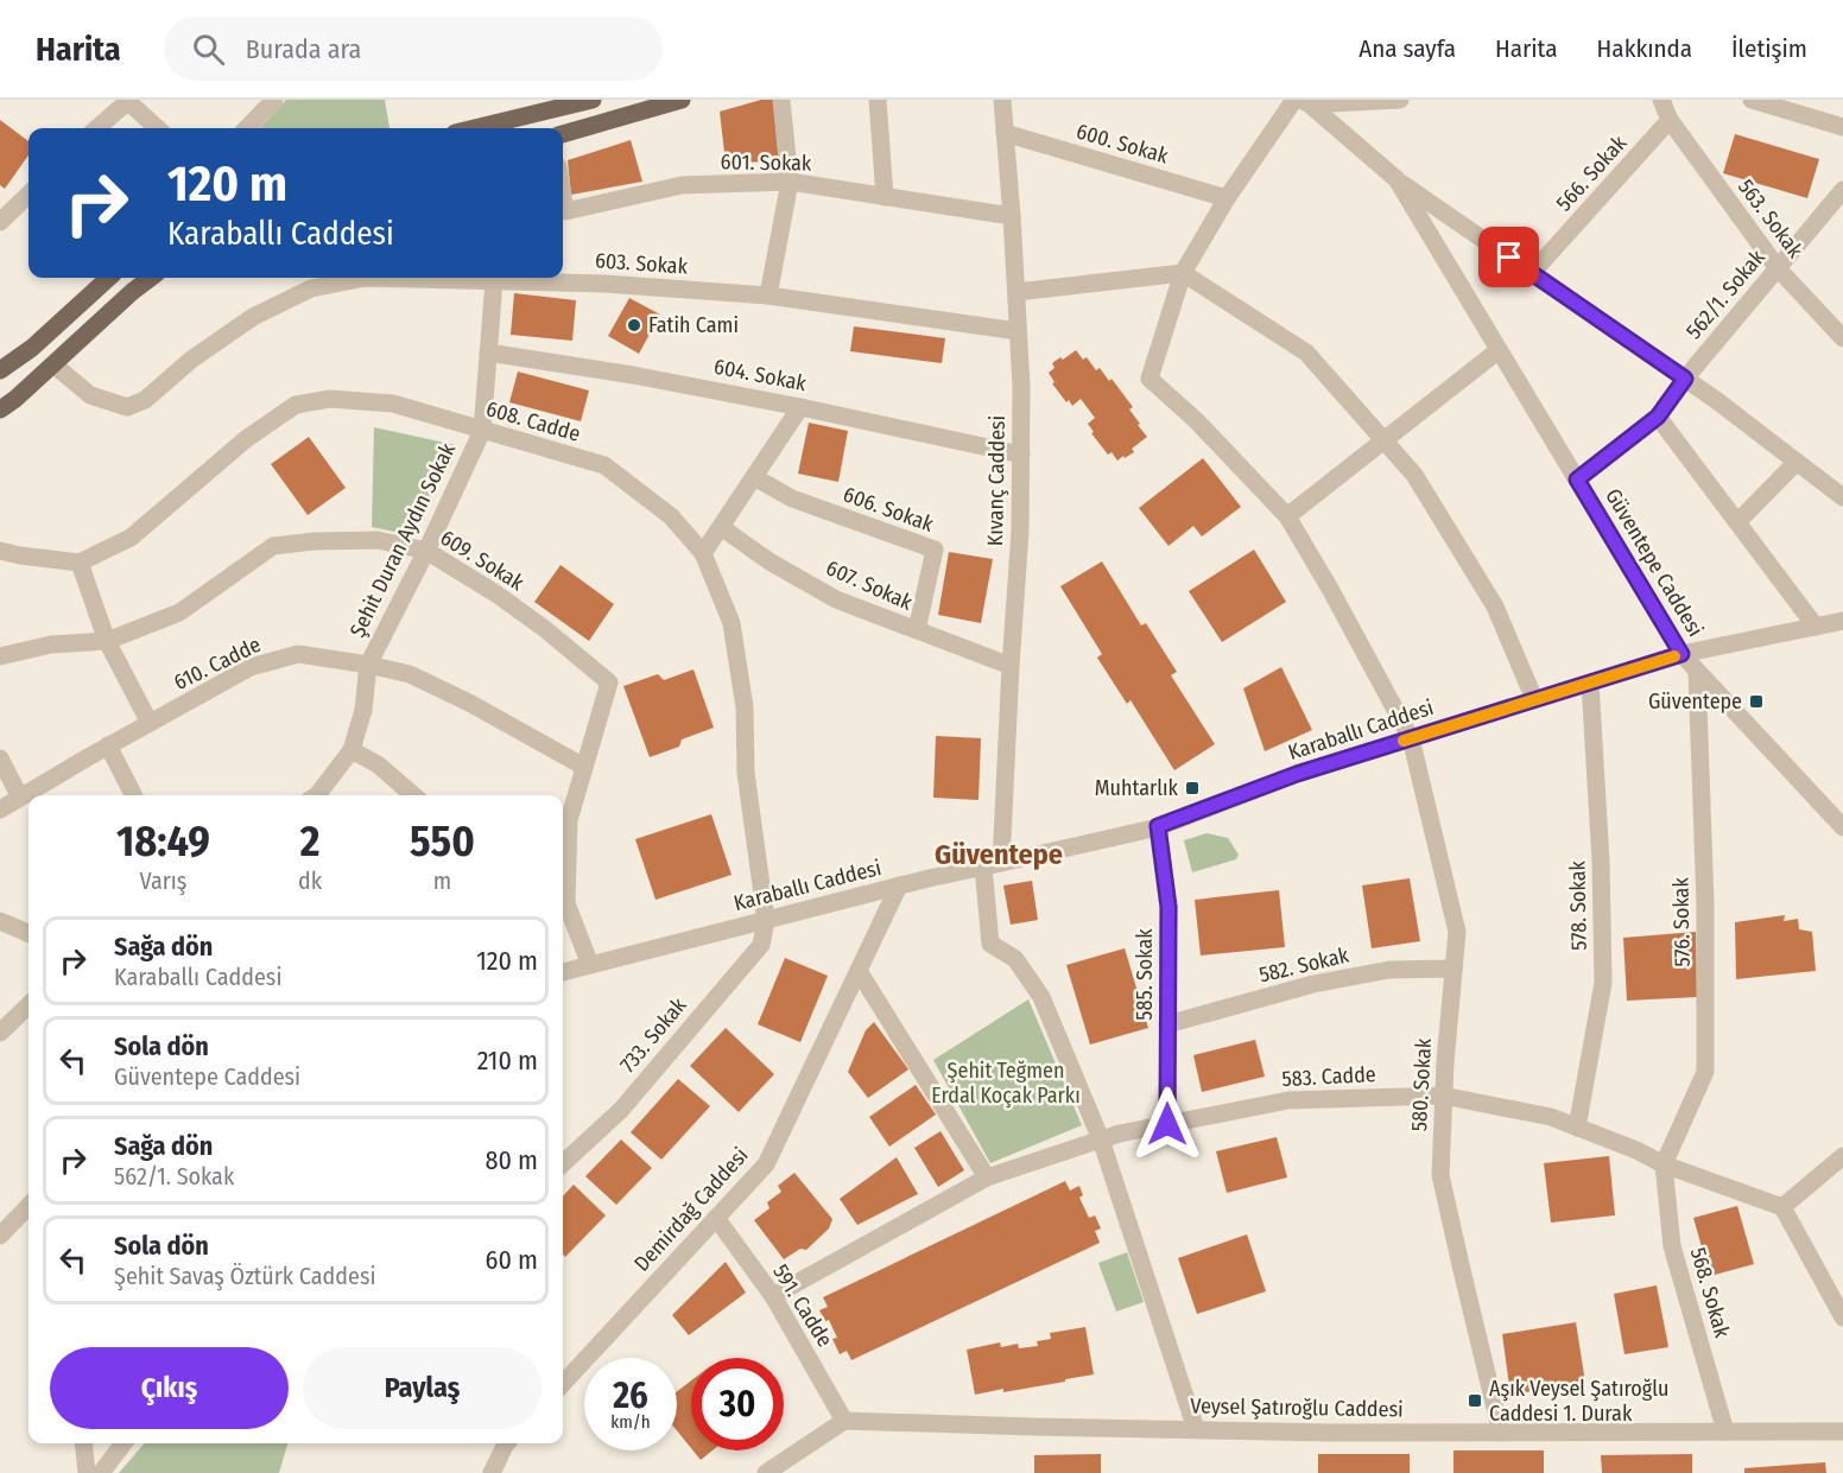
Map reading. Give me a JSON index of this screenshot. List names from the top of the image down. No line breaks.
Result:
{"streets":{"street":["600. Sokak","601. Sokak","566. Sokak","563. Sokak","603. Sokak","562/1. Sokak","604. Sokak","608. Cadde","Kıvanç Caddesi","606. Sokak","Şehit Duran Aydın Sokak","609. Sokak","Güventepe Caddesi","607. Sokak","610. Cadde","Karaballı Caddesi","578. Sokak","576. Sokak","582. Sokak","585. Sokak","733. Sokak","583. Cadde","580. Sokak","Demirdağ Caddesi","568. Sokak","591. Cadde","Veysel Şatıroğlu Caddesi"]},"crossings":[["600. Sokak","Kıvanç Caddesi"],["601. Sokak","Kıvanç Caddesi"],["566. Sokak","563. Sokak"],["563. Sokak","562/1. Sokak"],["603. Sokak","Kıvanç Caddesi"],["603. Sokak","Şehit Duran Aydın Sokak"],["562/1. Sokak","Güventepe Caddesi"],["604. Sokak","Kıvanç Caddesi"],["604. Sokak","Şehit Duran Aydın Sokak"],["608. Cadde","Şehit Duran Aydın Sokak"],["608. Cadde","Karaballı Caddesi"],["608. Cadde","733. Sokak"],["Kıvanç Caddesi","607. Sokak"],["Kıvanç Caddesi","Karaballı Caddesi"],["Kıvanç Caddesi","583. Cadde"],["606. Sokak","607. Sokak"],["Şehit Duran Aydın Sokak","609. Sokak"],["Şehit Duran Aydın Sokak","610. Cadde"],["609. Sokak","610. Cadde"],["609. Sokak","Karaballı Caddesi"],["Güventepe Caddesi","Karaballı Caddesi"],["Güventepe Caddesi","576. Sokak"],["Karaballı Caddesi","578. Sokak"],["Karaballı Caddesi","585. Sokak"],["Karaballı Caddesi","733. Sokak"],["Karaballı Caddesi","580. Sokak"],["Karaballı Caddesi","Demirdağ Caddesi"],["578. Sokak","583. Cadde"],["576. Sokak","583. Cadde"],["576. Sokak","568. Sokak"],["582. Sokak","585. Sokak"],["582. Sokak","580. Sokak"],["585. Sokak","583. Cadde"],["583. Cadde","580. Sokak"],["583. Cadde","568. Sokak"],["583. Cadde","591. Cadde"],["580. Sokak","Veysel Şatıroğlu Caddesi"],["Demirdağ Caddesi","591. Cadde"],["568. Sokak","Veysel Şatıroğlu Caddesi"],["591. Cadde","Veysel Şatıroğlu Caddesi"]],"districts":["Güventepe"],"parks":["Şehit Teğmen Erdal Koçak Parkı"],"places":{"other":["Fatih Cami"],"transit":["Güventepe","Muhtarlık","Aşık Veysel Şatıroğlu Caddesi 1. Durak"]},"page":{"header":"Harita","search":"Burada ara","nav":["Ana sayfa","Harita","Hakkında","İletişim"],"turn":["120 m","Karaballı Caddesi"],"eta":["18:49","Varış","2","dk","550","m"],"list":[{"name":"Sağa dön","note":"Karaballı Caddesi","value":"120 m"},{"name":"Sola dön","note":"Güventepe Caddesi","value":"210 m"},{"name":"Sağa dön","note":"562/1. Sokak","value":"80 m"},{"name":"Sola dön","note":"Şehit Savaş Öztürk Caddesi","value":"60 m"}],"buttons":["Çıkış","Paylaş"],"speed":"26 km/h","limit":"30"}}
